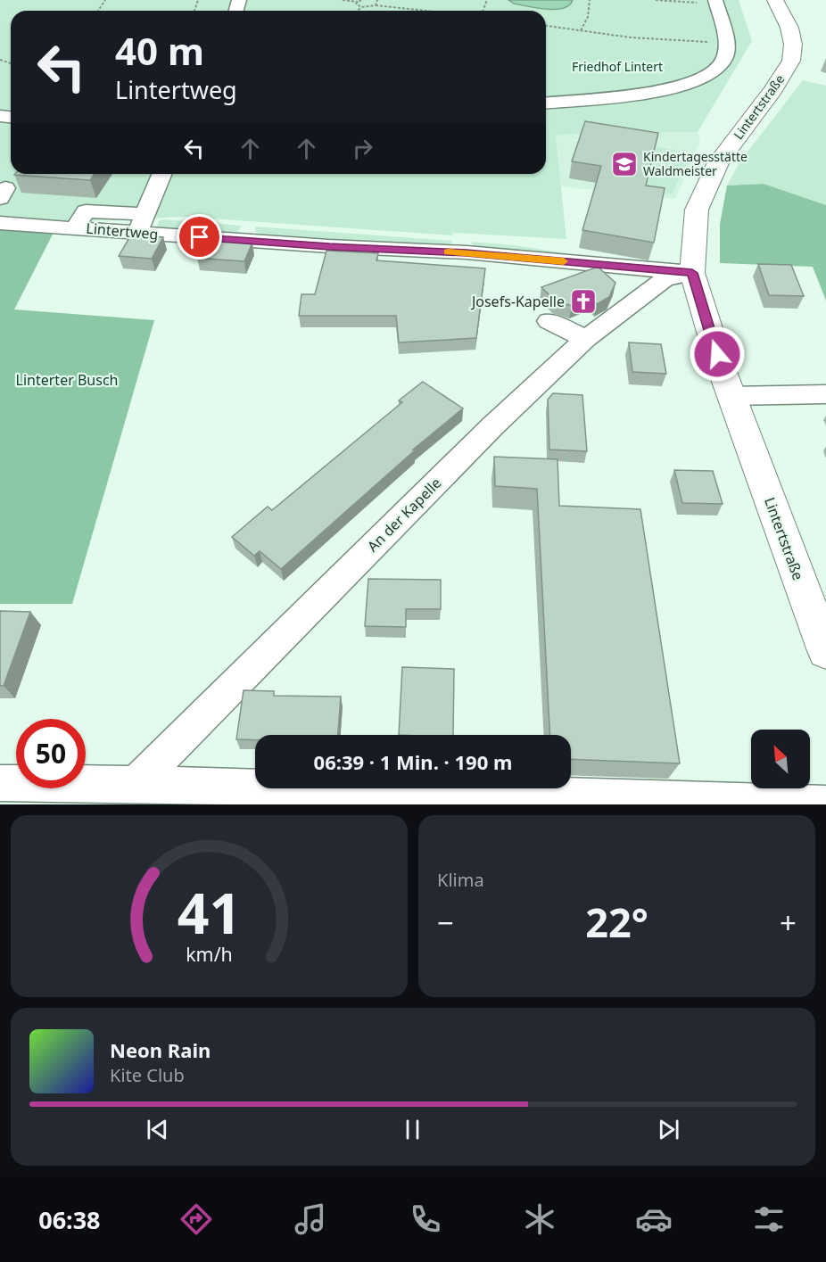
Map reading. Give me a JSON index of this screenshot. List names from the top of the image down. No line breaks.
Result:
{"streets":{"main road":["Lintertstraße"],"street":["Lintertweg","An der Kapelle"]},"crossings":[["Lintertstraße","Lintertweg"],["Lintertstraße","An der Kapelle"],["Lintertweg","An der Kapelle"]],"parks":["Friedhof Lintert","Linterter Busch"],"places":{"school or university":["Kindertagesstätte Waldmeister"],"church":["Josefs-Kapelle"]},"north":"top left","page":{"turn":["40 m","Lintertweg"],"limit":"50","trip":"06:39 · 1 Min. · 190 m","tile":"Klima","heat":["−","22°","+"],"song":["Neon Rain","Kite Club"],"tabs":"06:38","gauge":["41","km/h"]}}
